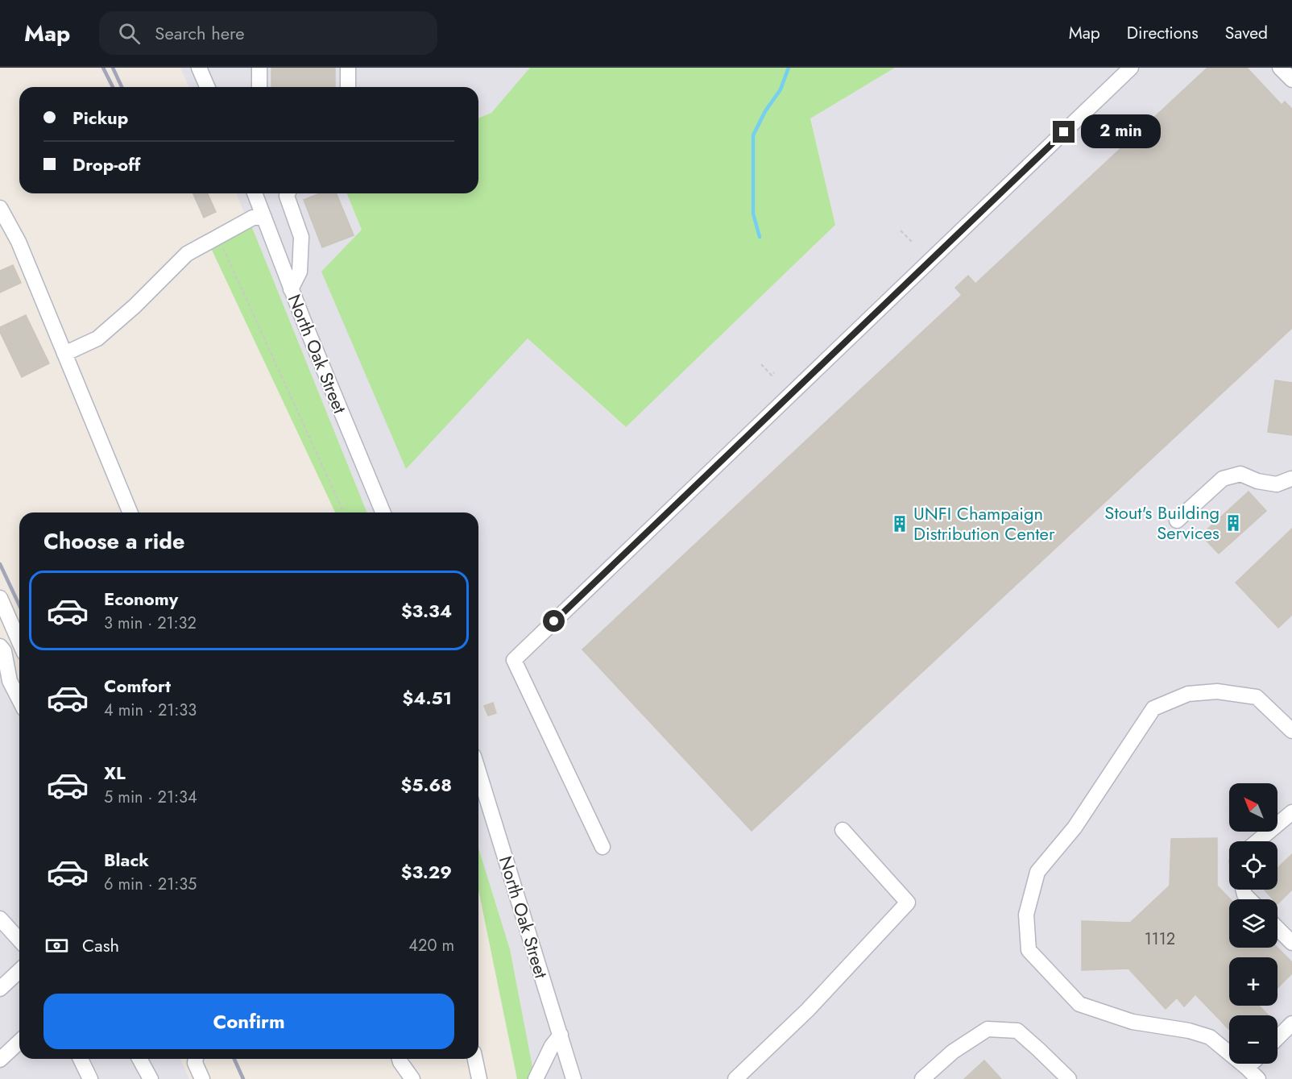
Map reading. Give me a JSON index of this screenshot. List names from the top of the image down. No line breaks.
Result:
{"streets":{"street":["North Oak Street"]},"places":{"building":["Stout's Building Services","UNFI Champaign Distribution Center"]},"house_numbers":["1112"],"north":"top left","page":{"header":"Map","search":"Search here","nav":["Map","Directions","Saved"],"banner":["Pickup","Drop-off"],"bubble":"2 min","heading":"Choose a ride","list":[{"name":"Economy","note":"3 min · 21:32","value":"$3.34"},{"name":"Comfort","note":"4 min · 21:33","value":"$4.51"},{"name":"XL","note":"5 min · 21:34","value":"$5.68"},{"name":"Black","note":"6 min · 21:35","value":"$3.29"}],"map_buttons":["+","−"],"pay":["Cash","420 m"],"buttons":"Confirm"}}
